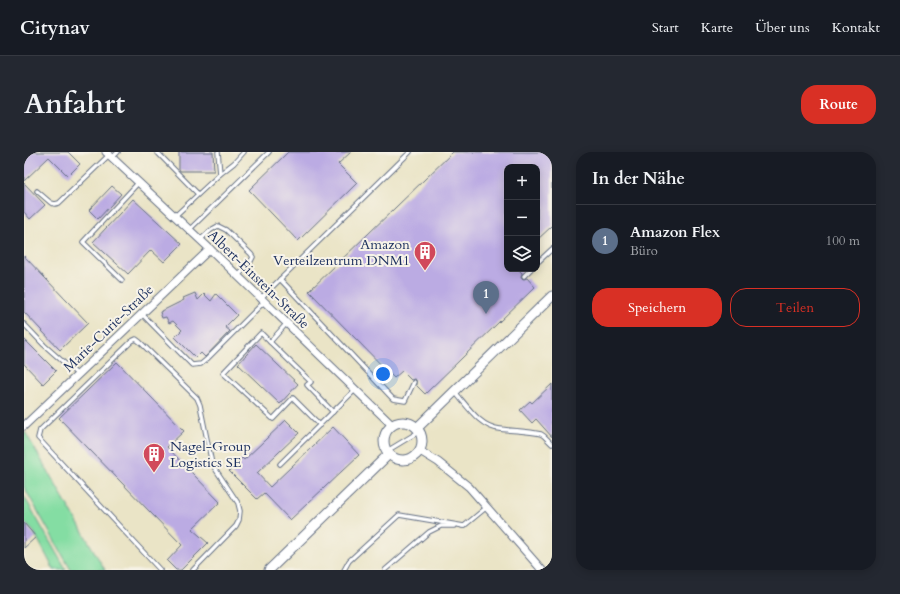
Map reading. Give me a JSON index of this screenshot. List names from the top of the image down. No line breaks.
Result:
{"streets":{"street":["Albert-Einstein-Straße","Marie-Curie-Straße"]},"crossings":[["Albert-Einstein-Straße","Marie-Curie-Straße"]],"places":{"building":["Amazon Verteilzentrum DNM1","Nagel-Group Logistics SE"]},"page":{"header":"Citynav","nav":["Start","Karte","Über uns","Kontakt"],"title":"Anfahrt","buttons":["Route",["Speichern","Teilen"]],"heading":"In der Nähe","map_buttons":["+","−"],"list":[{"mark":"1","name":"Amazon Flex","note":"Büro","value":"100 m"}],"pins":"1"}}
